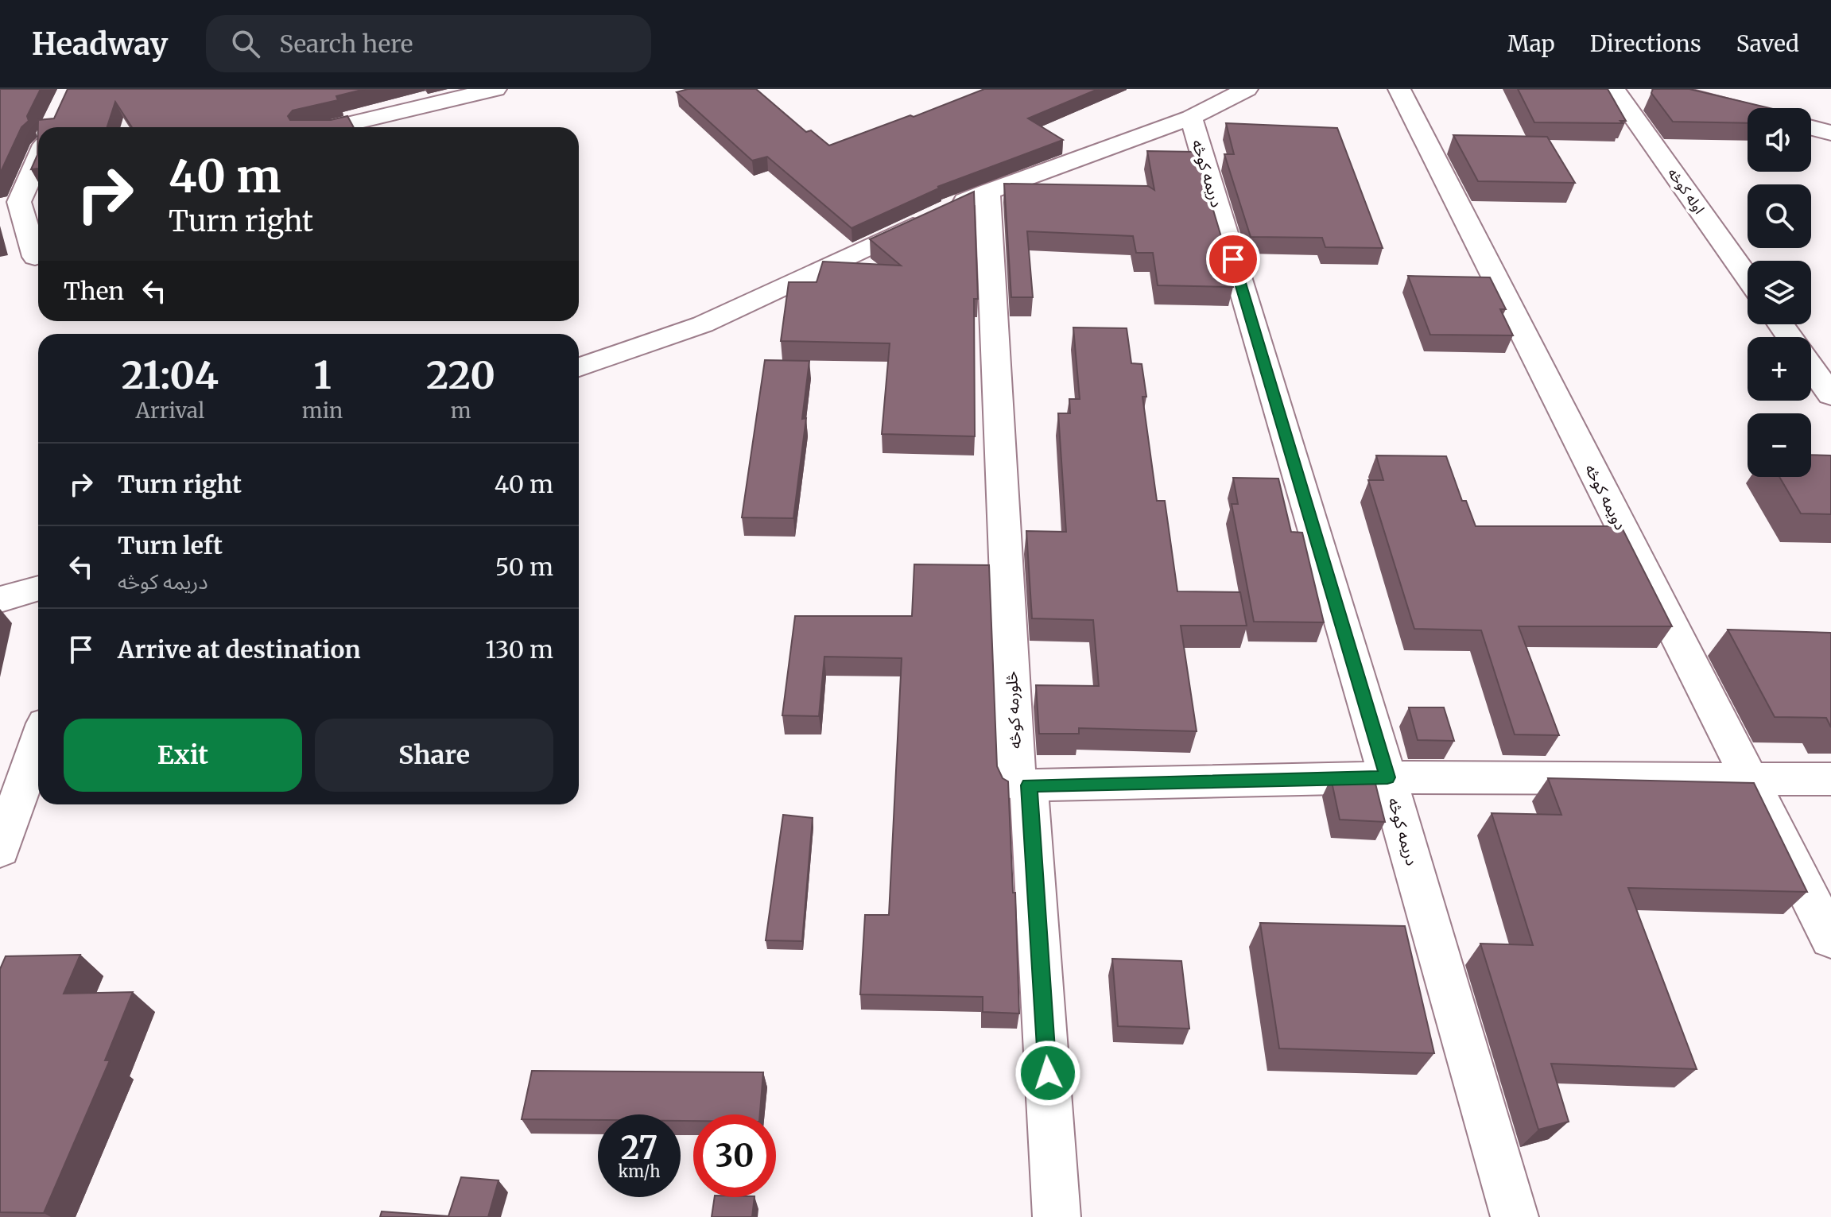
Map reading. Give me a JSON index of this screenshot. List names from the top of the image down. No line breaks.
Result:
{"streets":{"street":["دریمه کوڅه","اوله کوڅه","دویمه کوڅه","څلورمه کوڅه"]},"page":{"header":"Headway","search":"Search here","nav":["Map","Directions","Saved"],"map_buttons":["+","−"],"turn":["40 m","Turn right"],"then":"Then","eta":["21:04","Arrival","1","min","220","m"],"list":[{"name":"Turn right","value":"40 m"},{"name":"Turn left","note":"دریمه کوڅه","value":"50 m"},{"name":"Arrive at destination","value":"130 m"}],"buttons":["Exit","Share"],"speed":"27 km/h","limit":"30"}}
